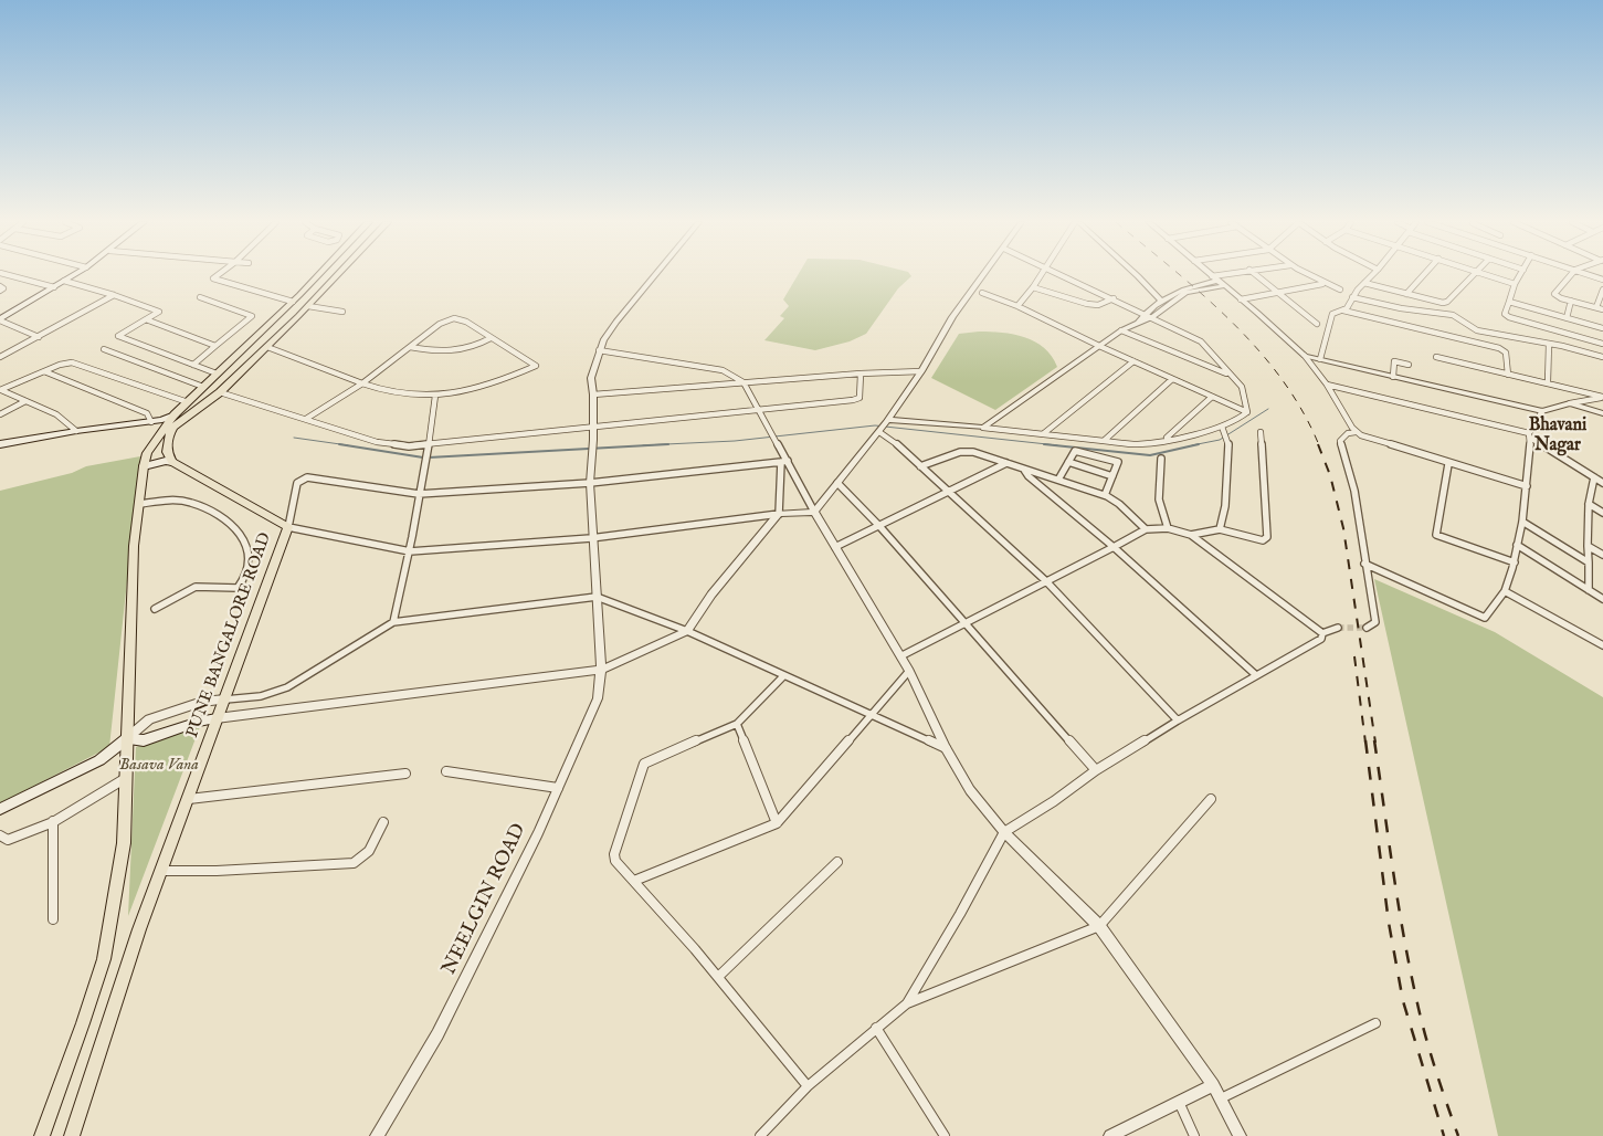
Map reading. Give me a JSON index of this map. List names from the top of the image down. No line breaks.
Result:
{"streets":{"main road":["PUNE BANGALORE ROAD"],"street":["NEELGIN ROAD"]},"districts":["Bhavani Nagar"],"parks":["Basava Vana"]}
